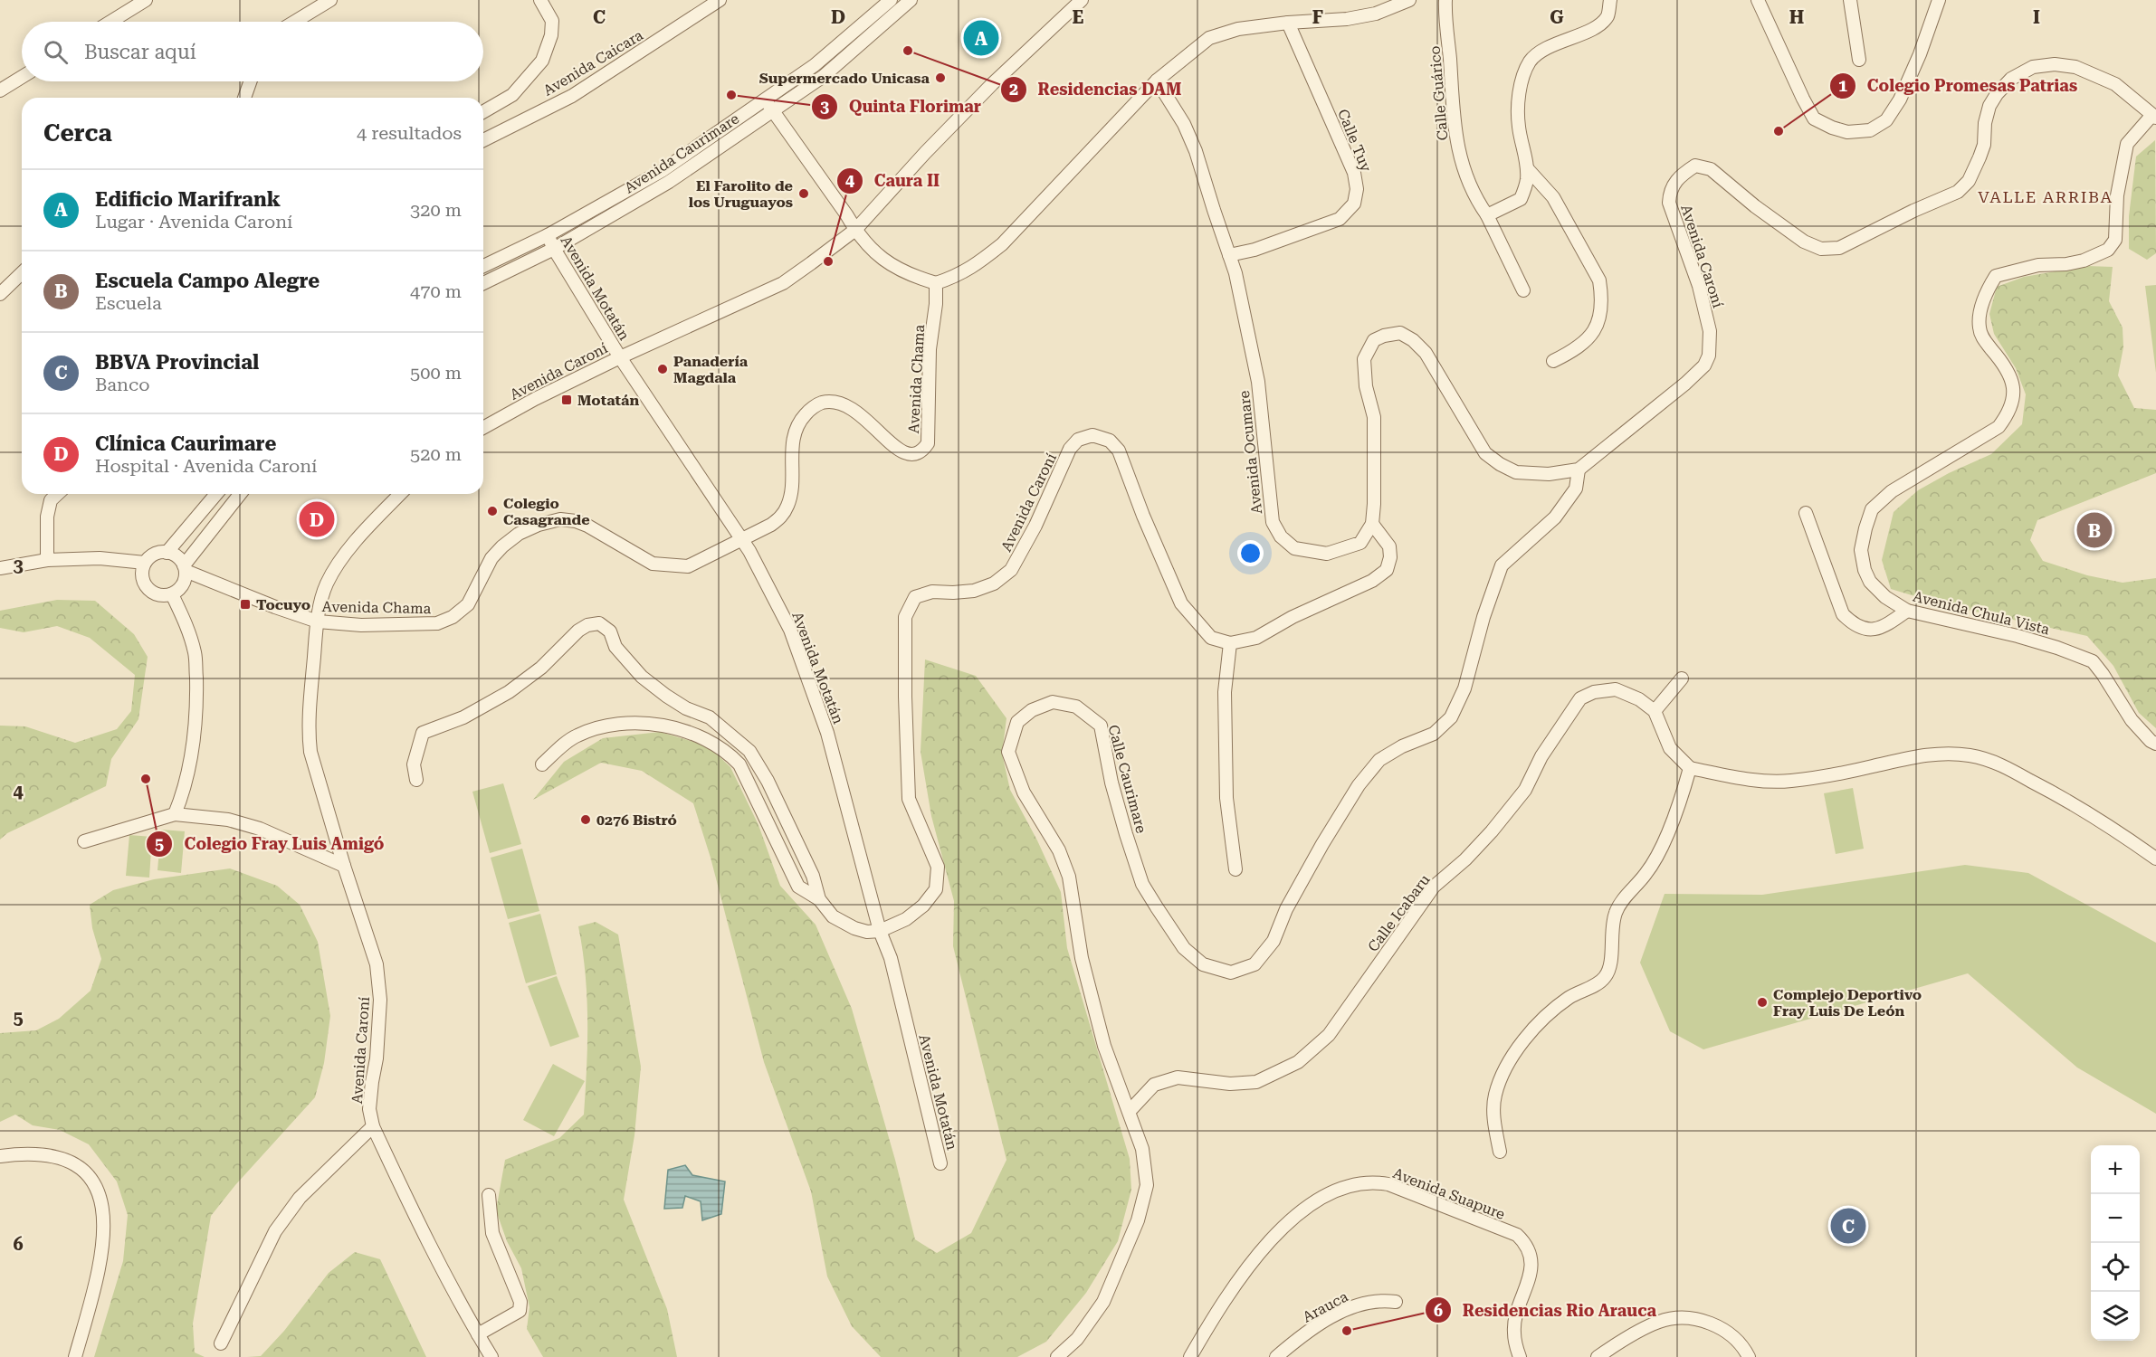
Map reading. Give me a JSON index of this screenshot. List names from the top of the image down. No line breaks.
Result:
{"streets":{"street":["Avenida Caicara","Calle Guárico","Calle Tuy","Avenida Caurimare","Avenida Caroní","Avenida Motatán","Avenida Chama","Avenida Ocumare","Avenida Chula Vista","Calle Caurimare","Calle Icabaru","Avenida Suapure","Arauca"]},"crossings":[["Calle Tuy","Avenida Ocumare"],["Avenida Caurimare","Avenida Motatán"],["Avenida Caroní","Avenida Motatán"],["Avenida Caroní","Avenida Chama"],["Avenida Caroní","Avenida Chula Vista"],["Avenida Caroní","Calle Caurimare"],["Avenida Motatán","Avenida Chama"],["Calle Caurimare","Calle Icabaru"]],"districts":["VALLE ARRIBA"],"places":{"other":["Residencias DAM","Supermercado Unicasa","Quinta Florimar","Colegio Promesas Patrias","El Farolito de los Uruguayos","Caura II","Panadería Magdala","Colegio Casagrande","Colegio Fray Luis Amigó","0276 Bistró","Complejo Deportivo Fray Luis De León","Residencias Rio Arauca"],"transit":["Motatán","Tocuyo"]},"page":{"pins":["A","D","B","C"],"search":"Buscar aquí","heading":["Cerca","4 resultados"],"list":[{"mark":"A","name":"Edificio Marifrank","note":"Lugar · Avenida Caroní","value":"320 m"},{"mark":"B","name":"Escuela Campo Alegre","note":"Escuela","value":"470 m"},{"mark":"C","name":"BBVA Provincial","note":"Banco","value":"500 m"},{"mark":"D","name":"Clínica Caurimare","note":"Hospital · Avenida Caroní","value":"520 m"}],"map_buttons":["+","−"]},"grid":{"columns":["C","D","E","F","G","H","I"],"rows":["3","4","5","6"]}}
